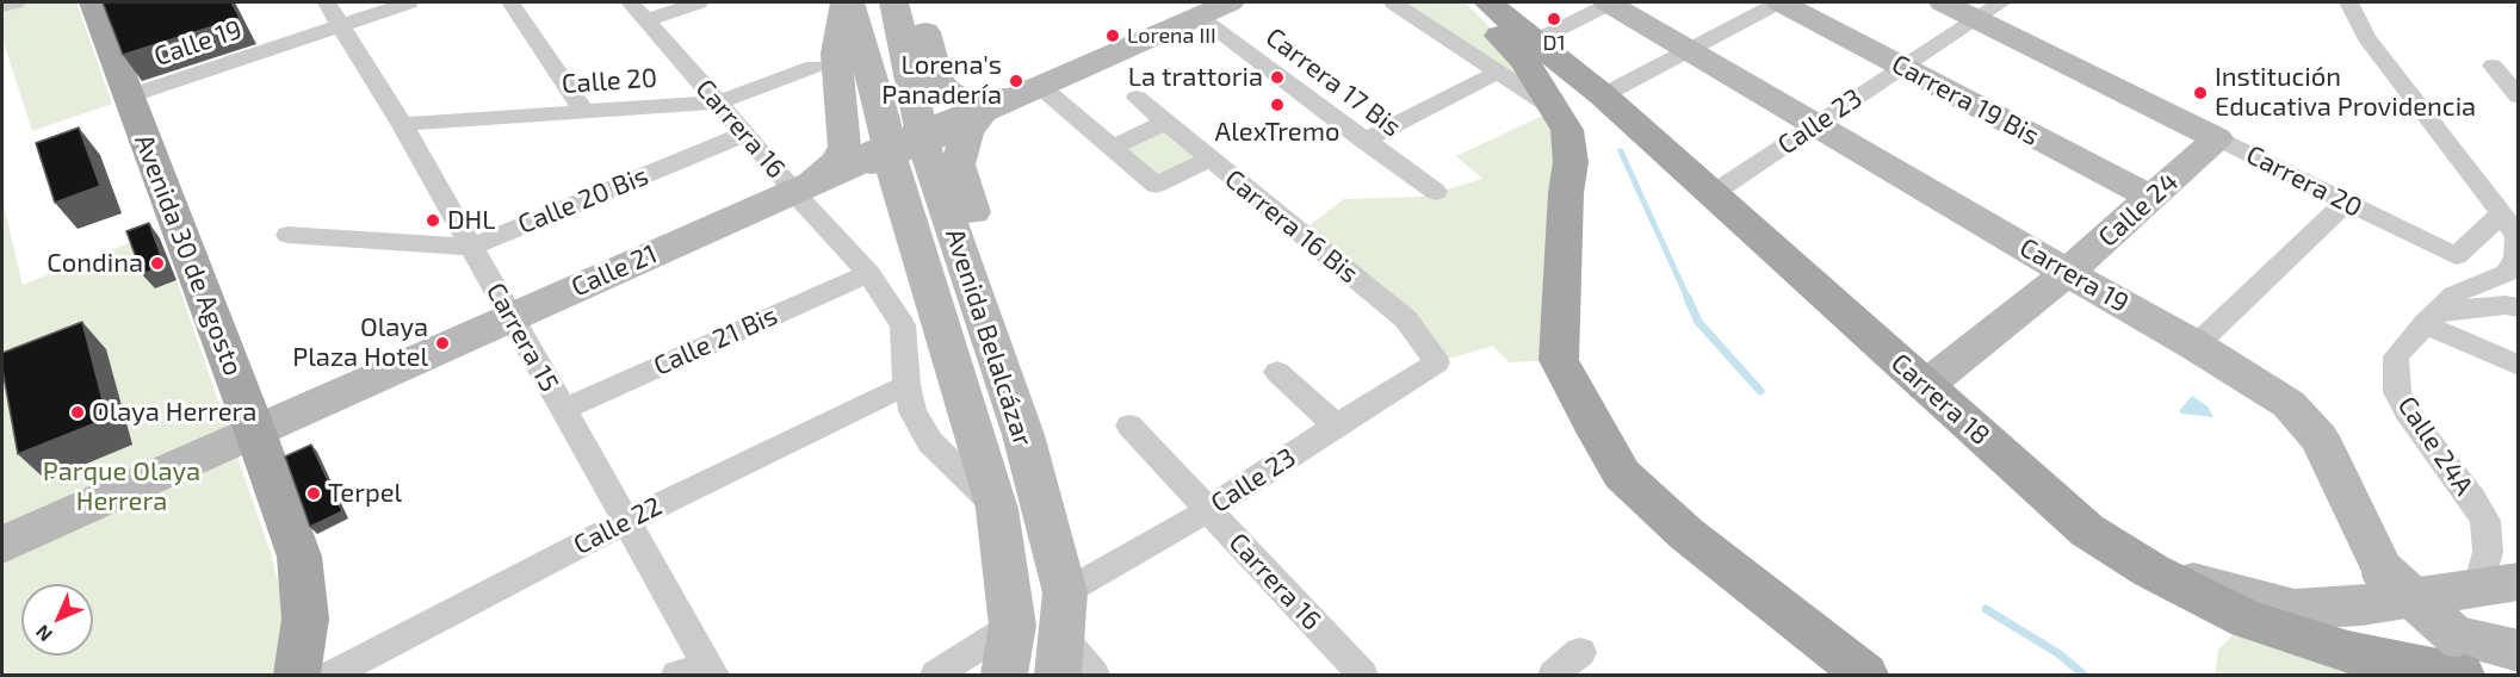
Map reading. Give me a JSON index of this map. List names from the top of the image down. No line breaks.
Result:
{"streets":{"main road":["Carrera 19 Bis","Carrera 20","Calle 24","Avenida 30 de Agosto","Calle 21","Carrera 19","Avenida Belalcázar","Carrera 18"],"street":["Calle 19","Calle 20","Carrera 17 Bis","Calle 23","Carrera 16","Calle 20 Bis","Carrera 16 Bis","Carrera 15","Calle 21 Bis","Calle 24A","Calle 22"]},"crossings":[["Calle 19","Avenida 30 de Agosto"],["Calle 19","Carrera 15"],["Calle 20","Carrera 16"],["Calle 20","Carrera 15"],["Carrera 17 Bis","Calle 21"],["Carrera 19 Bis","Calle 23"],["Carrera 19 Bis","Calle 24"],["Calle 23","Carrera 16"],["Calle 23","Carrera 20"],["Calle 23","Carrera 16 Bis"],["Calle 23","Carrera 19"],["Calle 23","Avenida Belalcázar"],["Calle 23","Carrera 18"],["Carrera 16","Calle 20 Bis"],["Carrera 16","Calle 21"],["Carrera 16","Avenida Belalcázar"],["Carrera 16","Calle 21 Bis"],["Carrera 16","Calle 22"],["Carrera 20","Calle 24"],["Carrera 20","Calle 24A"],["Calle 20 Bis","Carrera 15"],["Calle 24","Carrera 19"],["Calle 24","Carrera 18"],["Avenida 30 de Agosto","Calle 21"],["Calle 21","Carrera 15"],["Carrera 19","Carrera 18"],["Carrera 15","Calle 21 Bis"],["Carrera 15","Calle 22"]],"parks":["Parque Olaya Herrera"],"places":["D1","Lorena III","La trattoria","Lorena's Panadería","Institución Educativa Providencia","AlexTremo","DHL","Condina","Olaya Plaza Hotel","Olaya Herrera","Terpel"],"north":"bottom left"}
